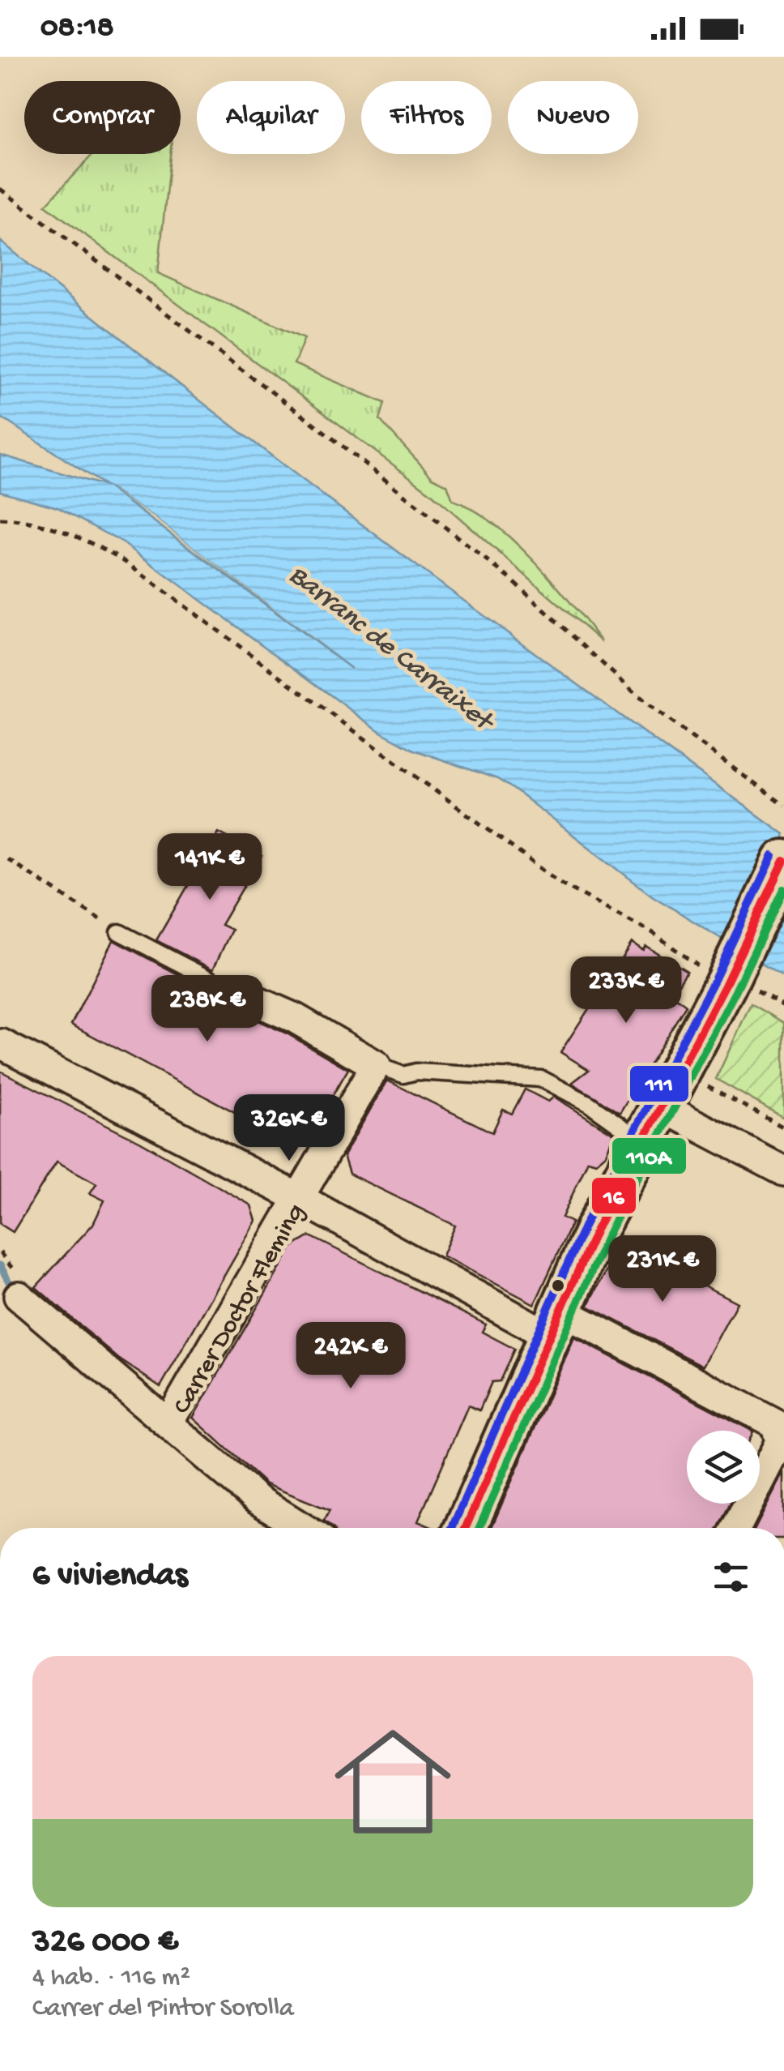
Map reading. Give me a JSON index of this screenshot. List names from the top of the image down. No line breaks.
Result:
{"streets":{"street":["Carrer Doctor Fleming"]},"water":["Barranc de Carraixet"],"lines":["transit line 111","transit line 16","transit line 110A"],"page":{"status":"08:18","chip":["Comprar","Alquilar","Filtros","Nuevo"],"price":["141K €","233K €","238K €","326K €","231K €","242K €"],"heading":"6 viviendas","list":[{"name":"326 000 €","note":"4 hab. · 116 m² · Carrer del Pintor Sorolla"}]}}
